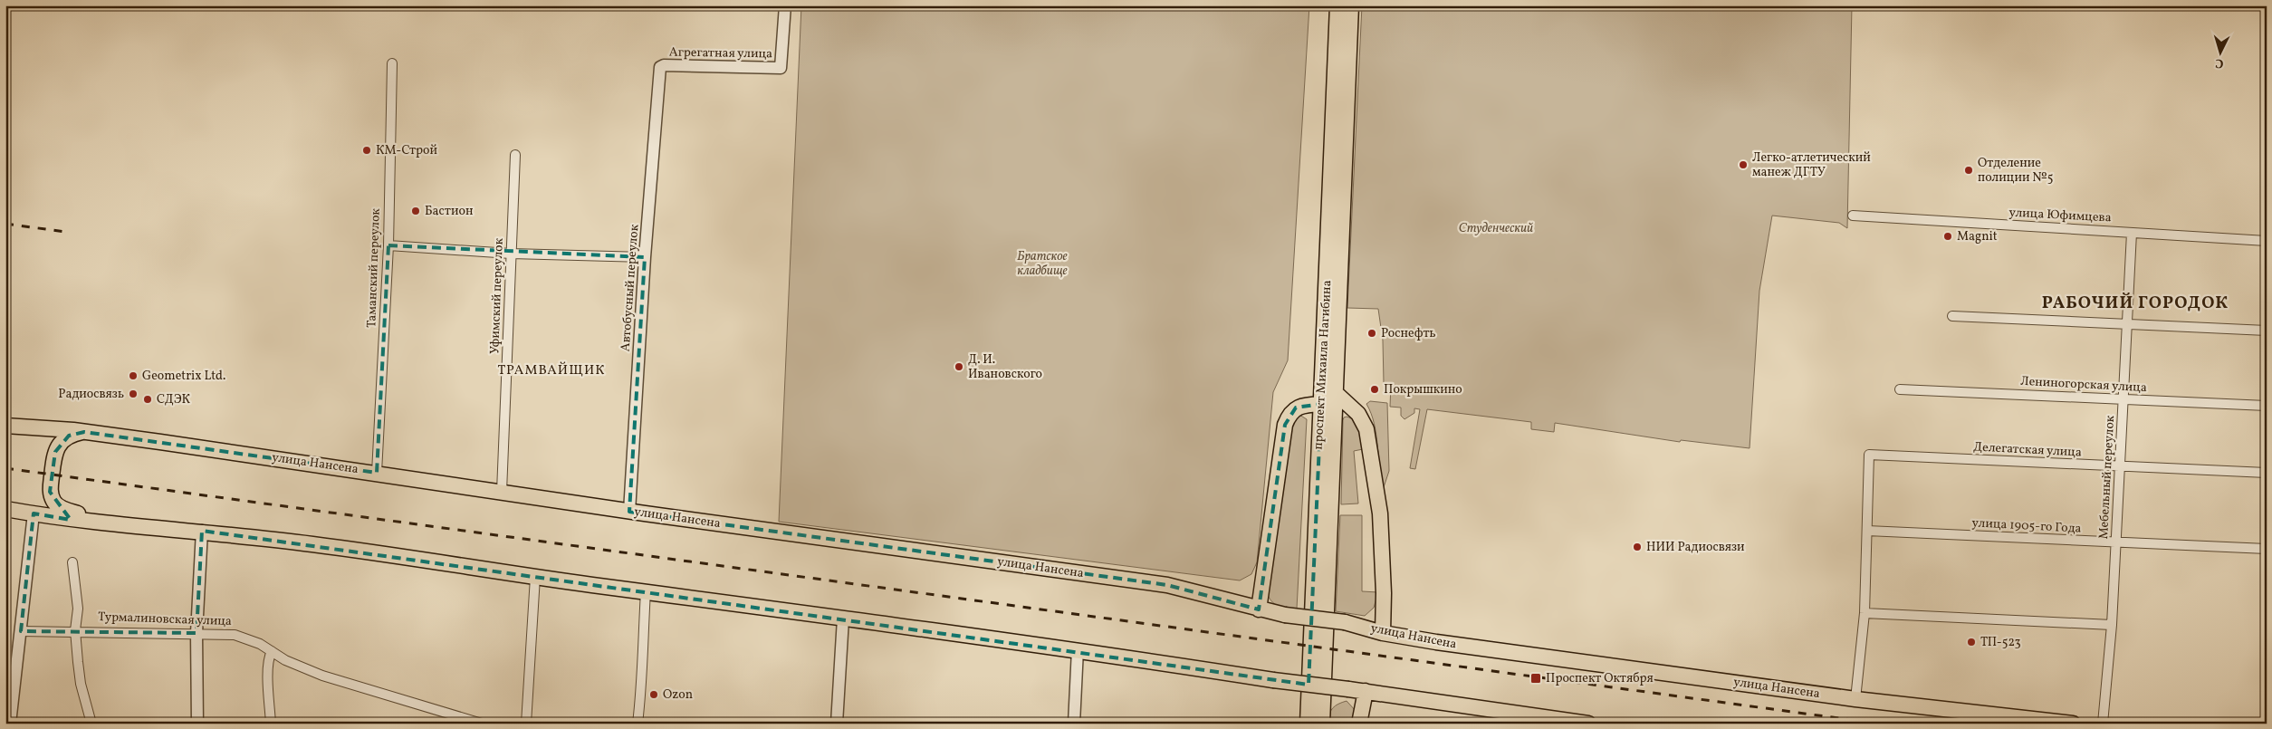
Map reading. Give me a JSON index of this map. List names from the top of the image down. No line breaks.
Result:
{"streets":{"main road":["проспект Михаила Нагибина","улица Нансена"],"street":["Агрегатная улица","улица Юфимцева","Таманский переулок","Автобусный переулок","Уфимский переулок","Лениногорская улица","Делегатская улица","Мебельный переулок","улица 1905-го Года","Турмалиновская улица"]},"crossings":[["Агрегатная улица","Автобусный переулок"],["улица Юфимцева","Мебельный переулок"],["Таманский переулок","улица Нансена"],["Автобусный переулок","улица Нансена"],["Уфимский переулок","улица Нансена"],["Лениногорская улица","Мебельный переулок"],["Делегатская улица","Мебельный переулок"],["Делегатская улица","улица 1905-го Года"],["Мебельный переулок","улица 1905-го Года"]],"districts":["РАБОЧИЙ ГОРОДОК","ТРАМВАЙЩИК"],"parks":["Студенческий","Братское кладбище"],"places":{"other":["КМ-Строй","Легко-атлетический манеж ДГТУ","Отделение полиции №5","Бастион","Magnit","Роснефть","Д. И. Ивановского","Geometrix Ltd.","Покрышкино","Радиосвязь","СДЭК","НИИ Радиосвязи","ТП-523","Ozon"],"transit":["Проспект Октября"]},"north":"bottom"}
